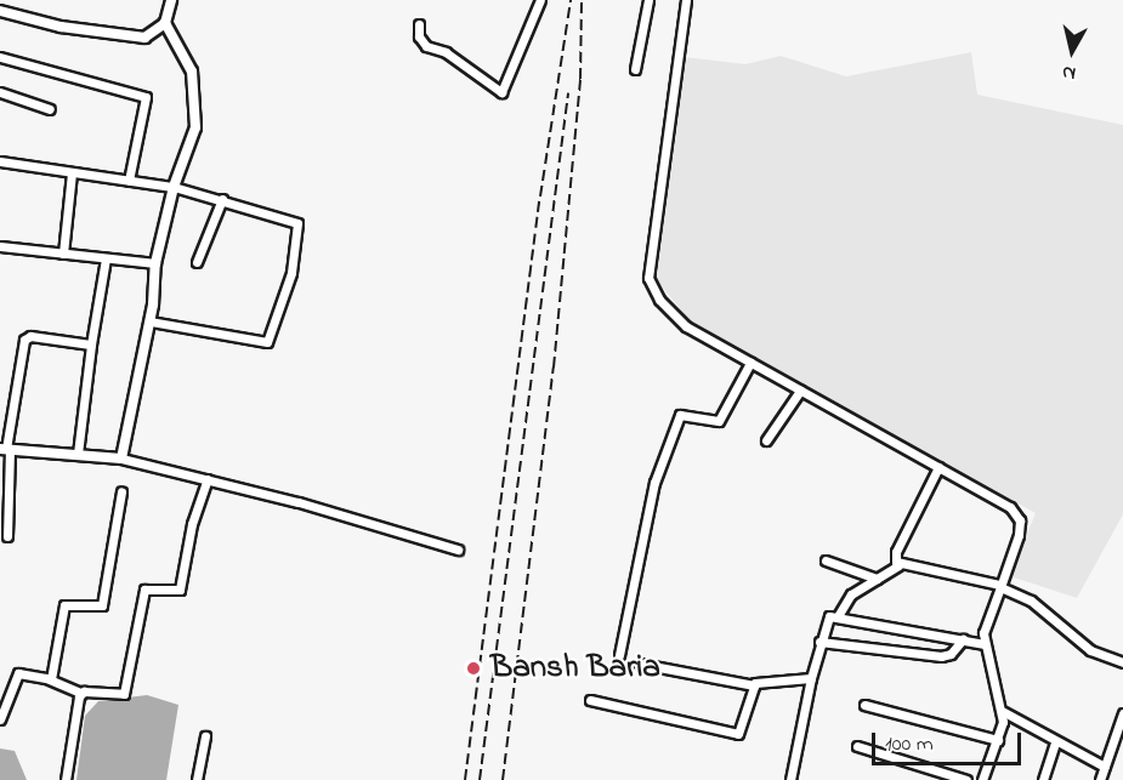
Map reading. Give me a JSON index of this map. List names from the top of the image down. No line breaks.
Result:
{"places":["Bansh Baria"],"scale_bar":"100 m","north":"bottom"}
